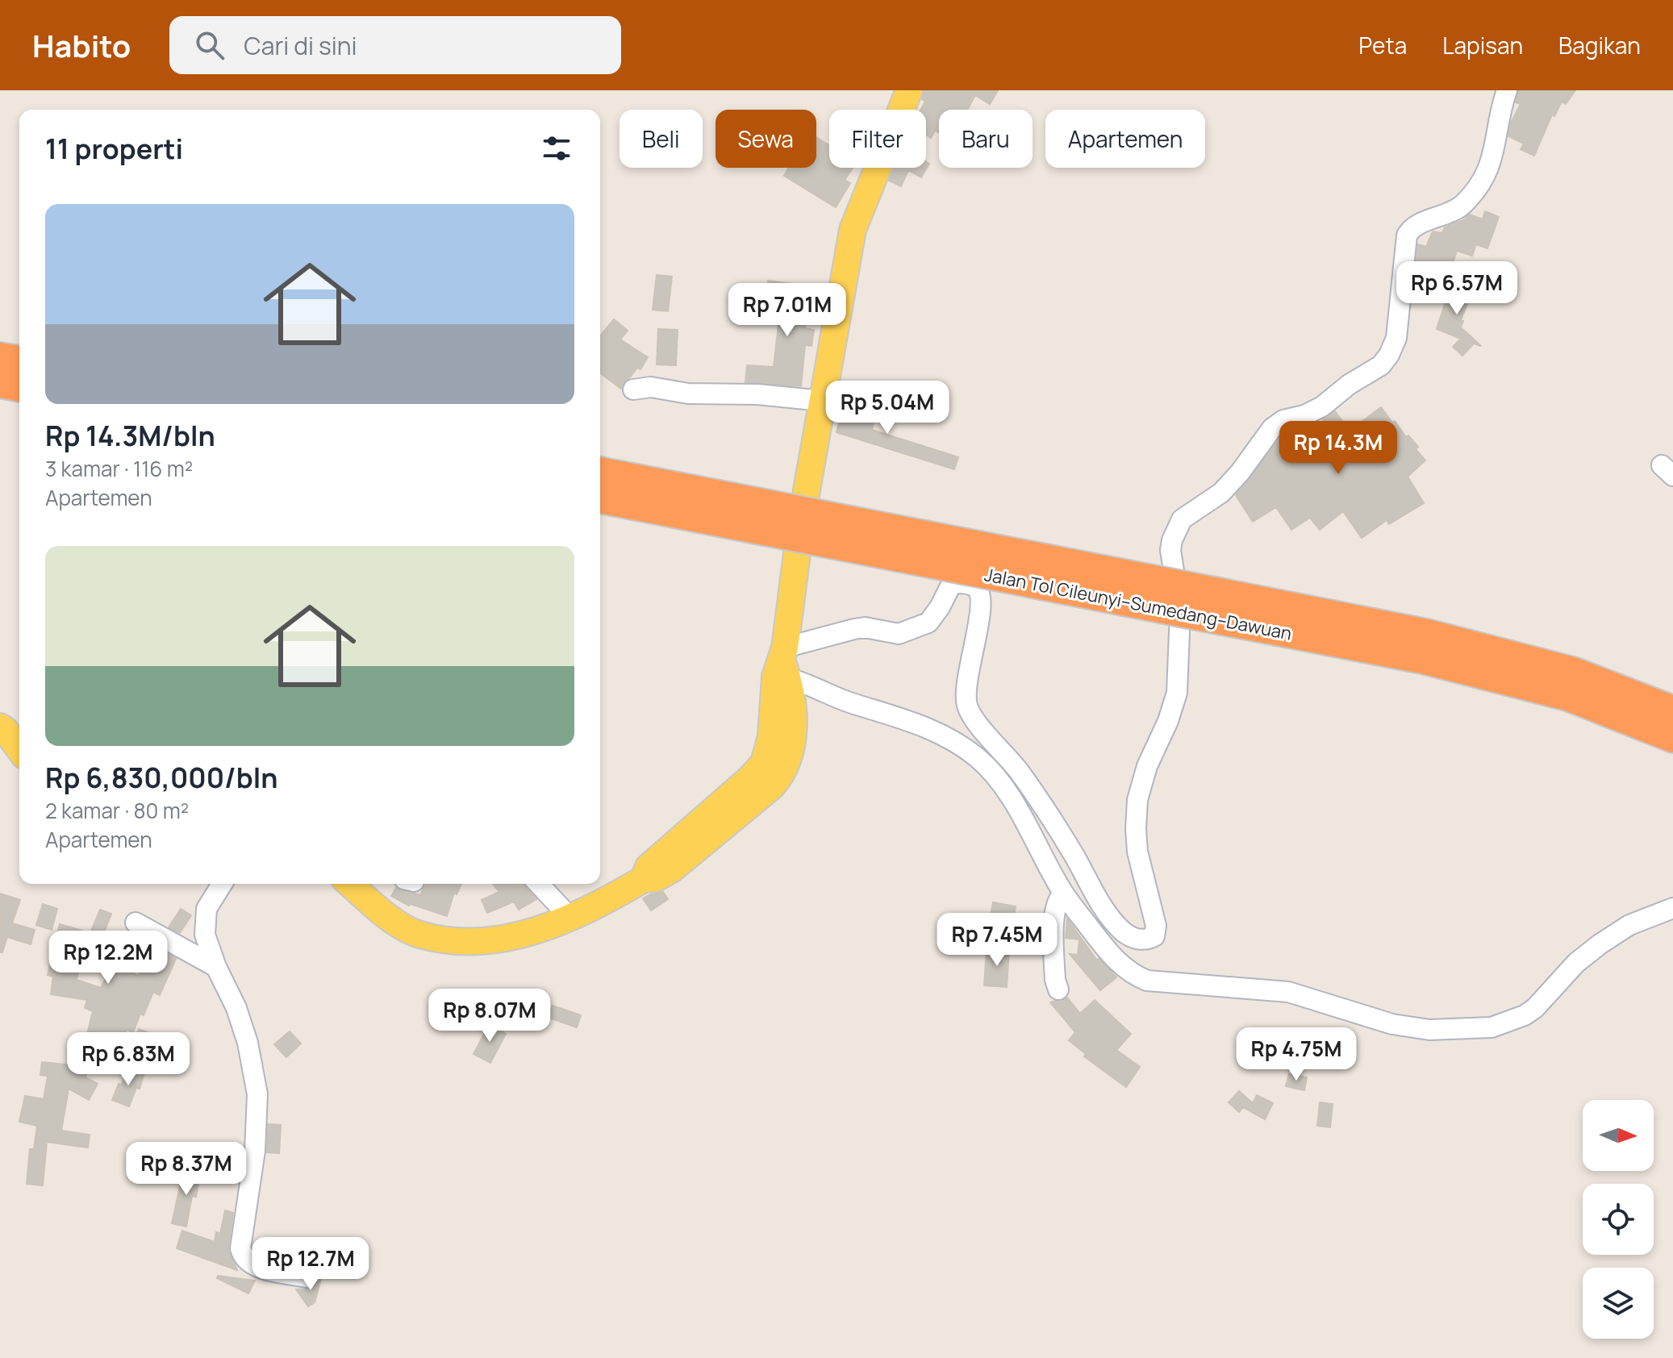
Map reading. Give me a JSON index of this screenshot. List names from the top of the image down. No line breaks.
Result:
{"streets":{"highway":["Jalan Tol Cileunyi–Sumedang–Dawuan"]},"north":"right","page":{"header":"Habito","search":"Cari di sini","nav":["Peta","Lapisan","Bagikan"],"chip":["Beli","Sewa","Filter","Baru","Apartemen"],"heading":"11 properti","list":[{"name":"Rp 14.3M/bln","note":"3 kamar · 116 m² · Apartemen"},{"name":"Rp 6,830,000/bln","note":"2 kamar · 80 m² · Apartemen"}],"price":["Rp 6.57M","Rp 7.01M","Rp 5.04M","Rp 14.3M","Rp 7.45M","Rp 12.2M","Rp 8.07M","Rp 4.75M","Rp 6.83M","Rp 8.37M","Rp 12.7M"]}}
